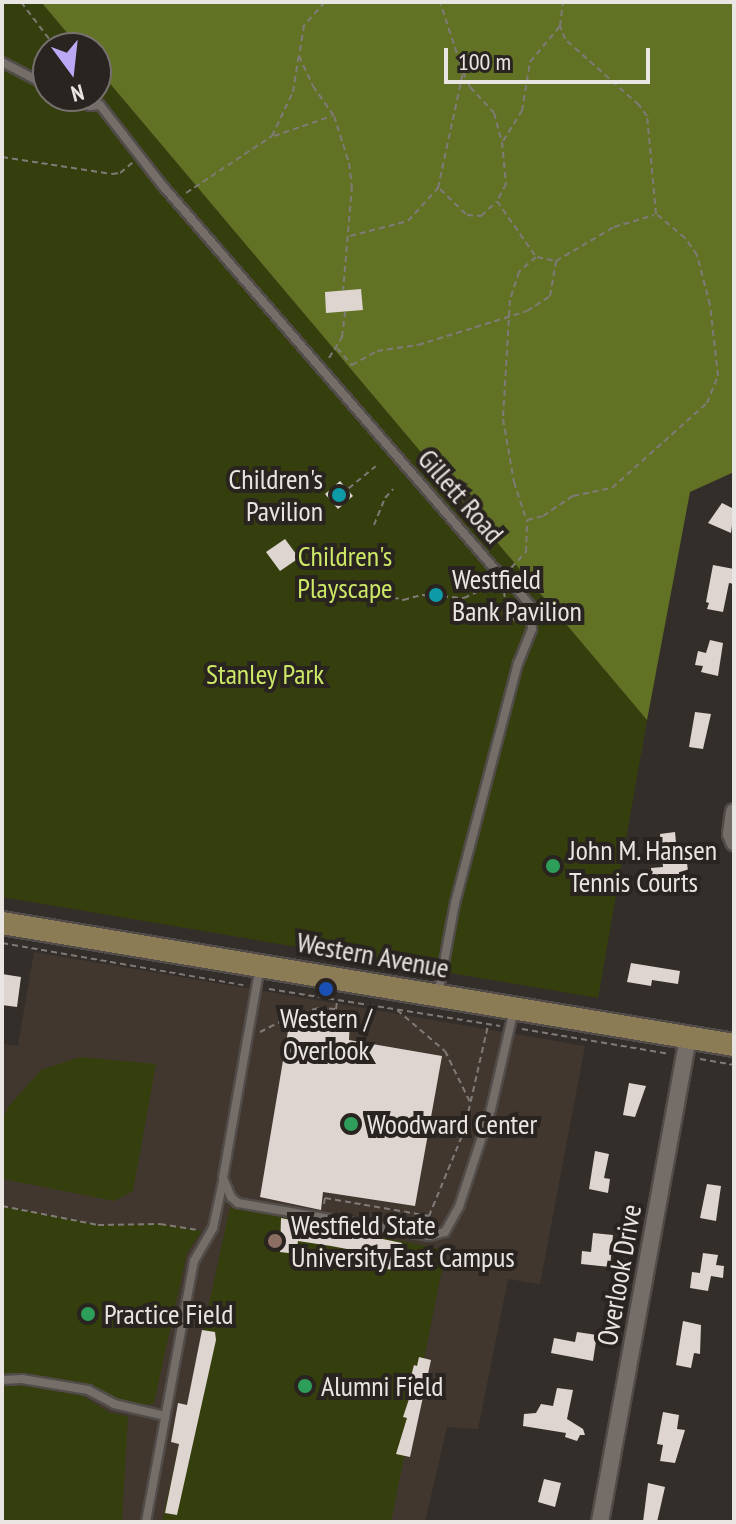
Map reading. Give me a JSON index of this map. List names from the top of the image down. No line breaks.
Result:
{"streets":{"main road":["Western Avenue"],"street":["Overlook Drive"],"lane":["Gillett Road"]},"crossings":[["Gillett Road","Western Avenue"],["Western Avenue","Overlook Drive"]],"parks":["Children's Playscape","Stanley Park"],"places":["Children's Pavilion","Westfield Bank Pavilion","John M. Hansen Tennis Courts","Western / Overlook","Woodward Center","Westfield State University East Campus","Practice Field","Alumni Field"],"scale_bar":"100 m","north":"bottom"}
